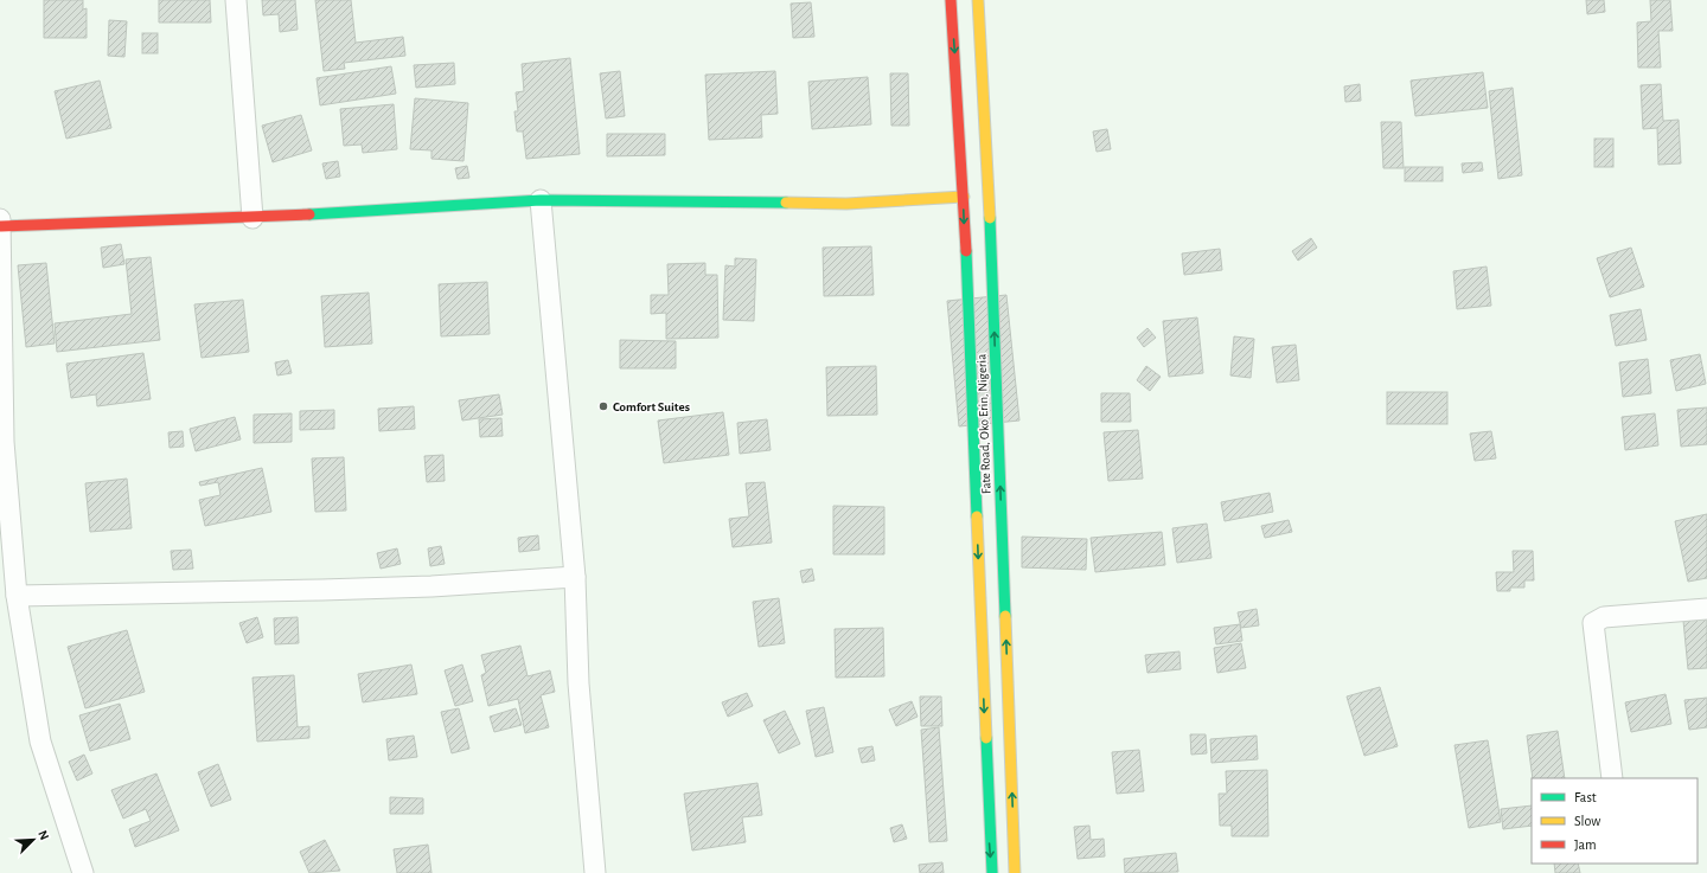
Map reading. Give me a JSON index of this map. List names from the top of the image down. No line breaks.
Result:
{"streets":{"street":["Fate Road, Oko Erin, Nigeria"]},"places":["Comfort Suites"],"legend":["Fast","Slow","Jam"],"north":"top right"}
